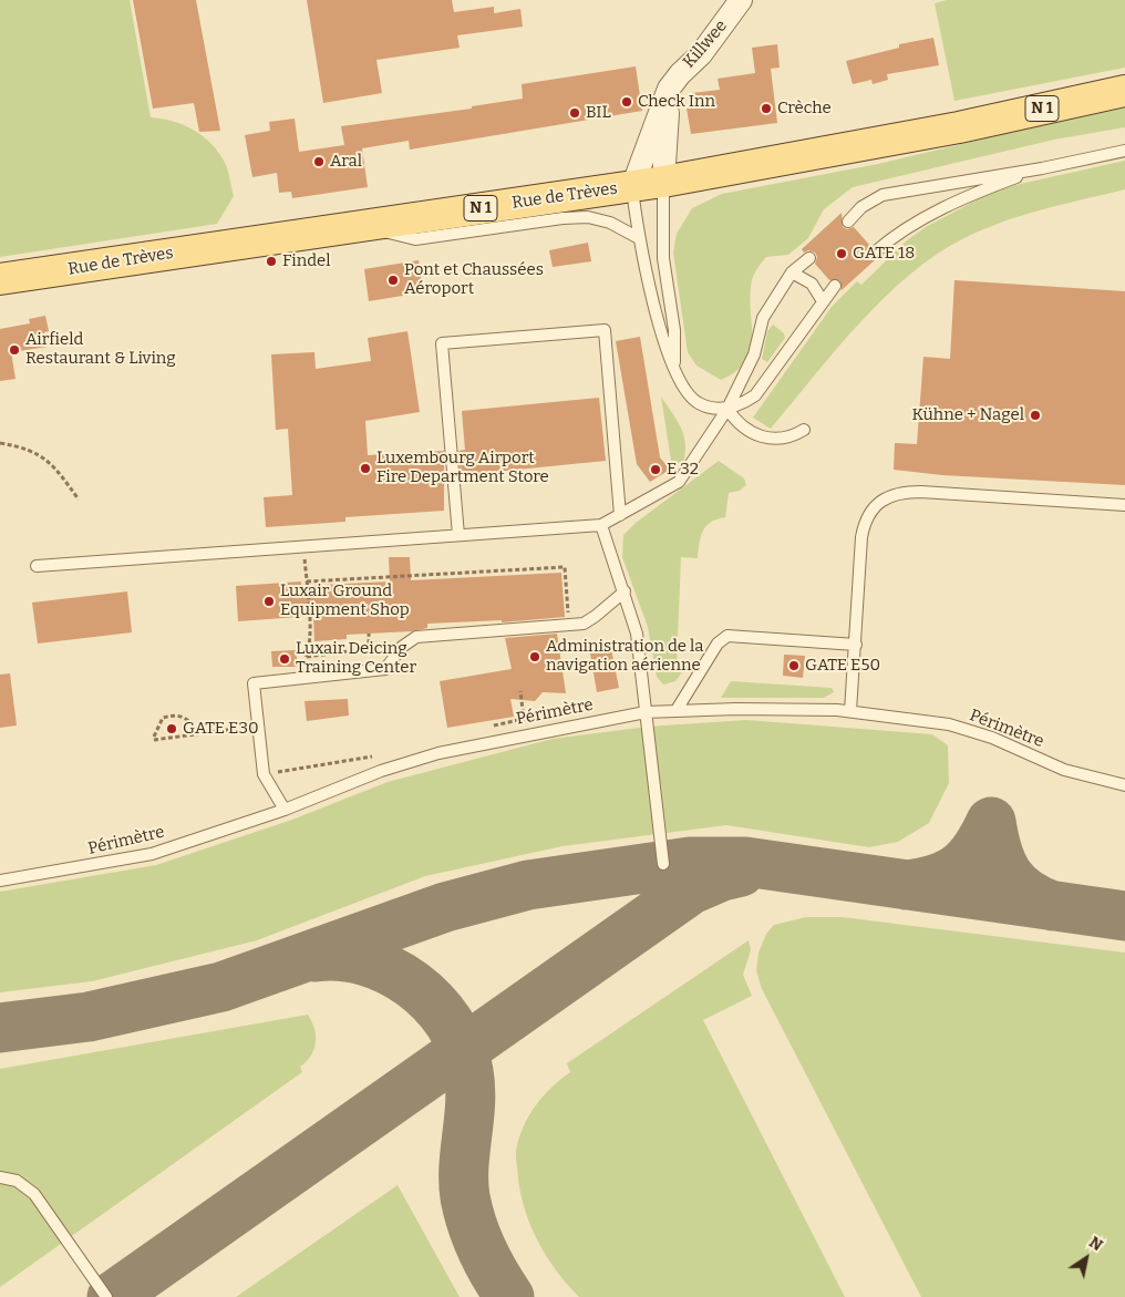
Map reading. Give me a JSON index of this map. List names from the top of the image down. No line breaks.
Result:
{"streets":{"main road":["N 1","Rue de Trèves"],"street":["Killwee"],"lane":["Périmètre"]},"crossings":[["Killwee","Rue de Trèves"]],"places":["Check Inn","Crèche","BIL","Aral","GATE 18","Findel","Pont et Chaussées Aéroport","Airfield Restaurant & Living","Kühne + Nagel","Luxembourg Airport Fire Department Store","E 32","Luxair Ground Equipment Shop","Administration de la navigation aérienne","Luxair Deicing Training Center","GATE E50","GATE E30"],"north":"top right"}
